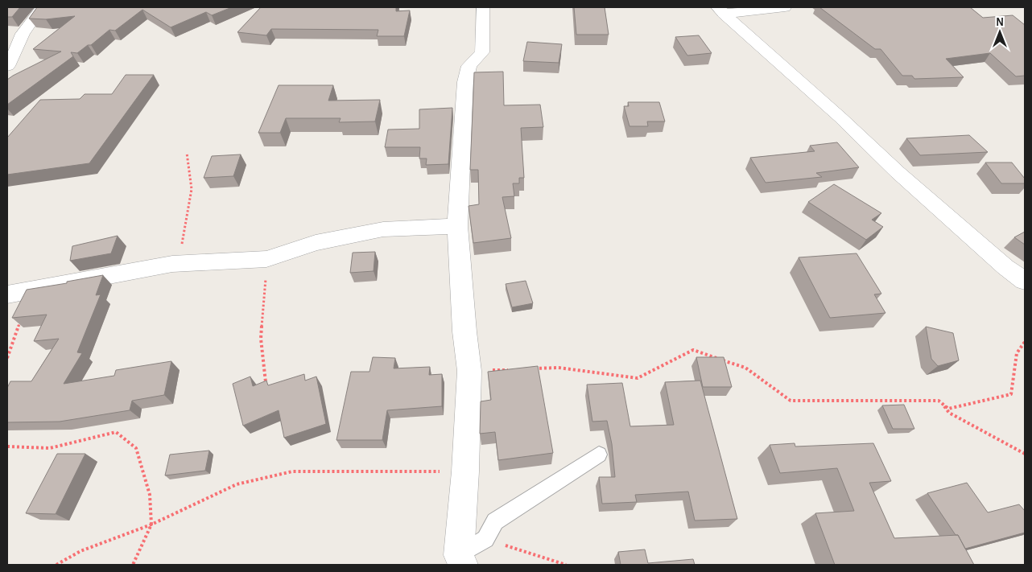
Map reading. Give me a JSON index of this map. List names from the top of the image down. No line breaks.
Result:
{"north":"top"}
